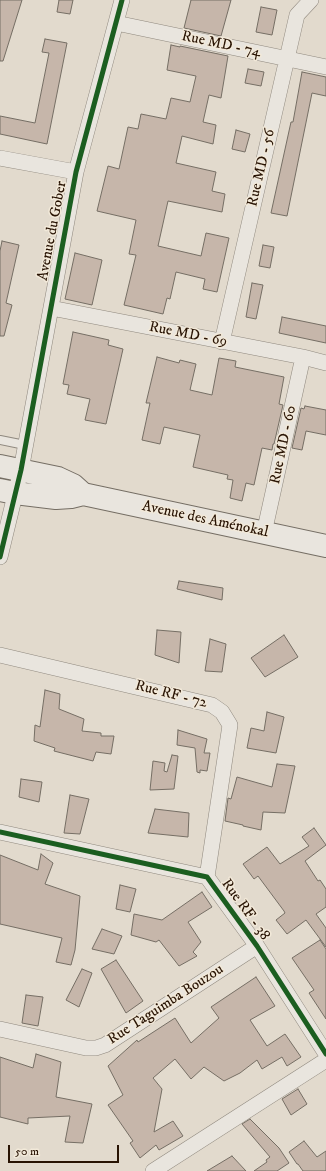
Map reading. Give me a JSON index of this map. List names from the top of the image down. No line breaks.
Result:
{"streets":{"main road":["Avenue des Aménokal"],"street":["Rue MD - 74","Rue MD - 56","Avenue du Gober","Rue MD - 69","Rue MD - 60","Rue RF - 72","Rue RF - 38","Rue Taguimba Bouzou"]},"crossings":[["Rue MD - 74","Rue MD - 56"],["Rue MD - 74","Avenue du Gober"],["Rue MD - 56","Rue MD - 69"],["Avenue du Gober","Rue MD - 69"],["Avenue du Gober","Avenue des Aménokal"],["Rue MD - 69","Rue MD - 60"],["Rue MD - 60","Avenue des Aménokal"],["Rue RF - 72","Rue RF - 38"],["Rue RF - 38","Rue Taguimba Bouzou"]],"scale_bar":"50 m"}
